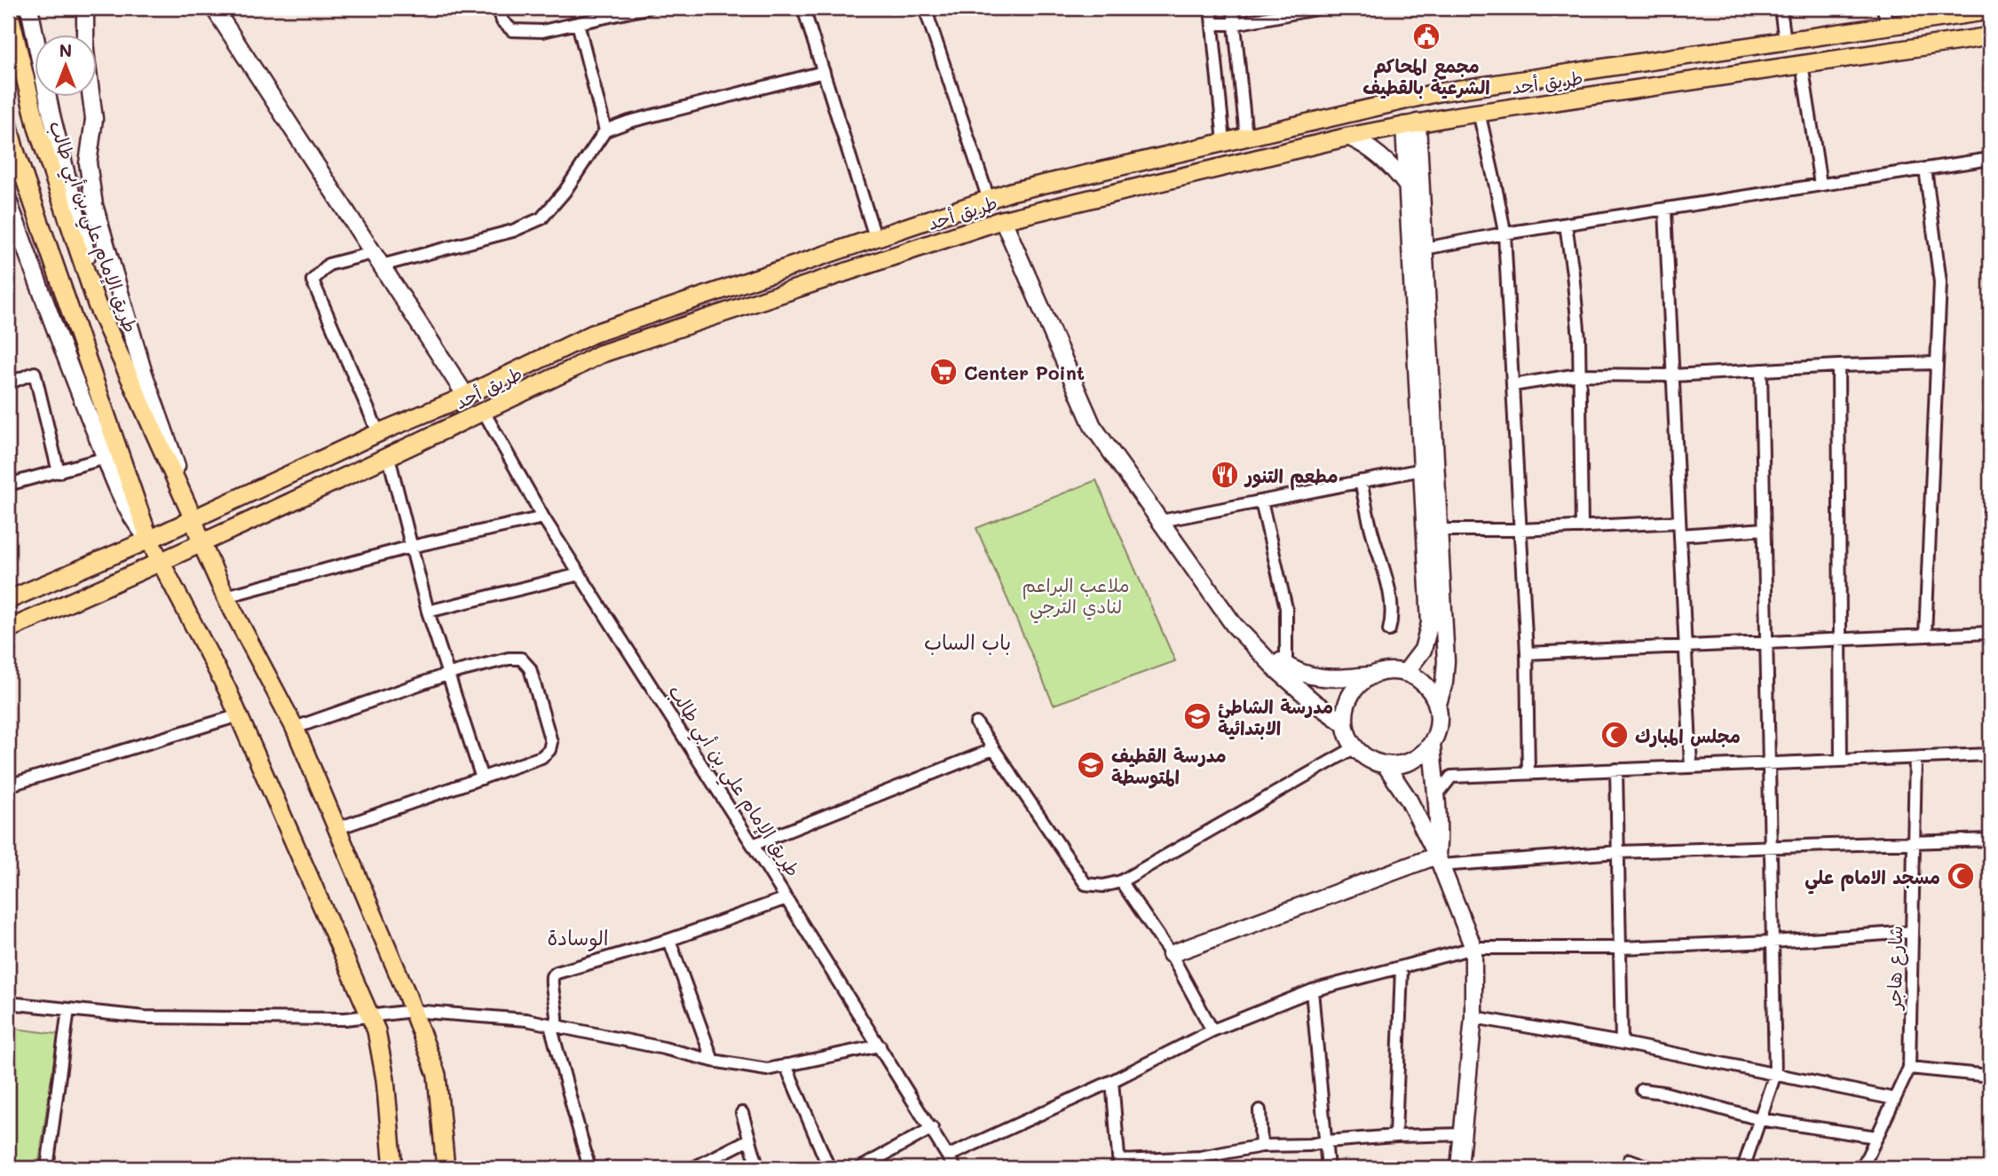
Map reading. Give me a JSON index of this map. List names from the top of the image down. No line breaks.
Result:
{"streets":{"main road":["طريق أحد","طريق الإمام علي بن أبي طالب"],"street":["شارع هاجر"]},"crossings":[["طريق أحد","طريق الإمام علي بن أبي طالب"]],"districts":["باب الساب","الوسادة"],"parks":["ملاعب البراعم لنادي الترجي"],"places":{"public building":["مجمع المحاكم الشرعية بالقطيف"],"supermarket":["Center Point"],"restaurant":["مطعم التنور"],"school or university":["مدرسة الشاطئ الابتدائية","مدرسة القطيف المتوسطة"],"mosque":["مجلس المبارك","مسجد الامام علي"]},"north":"top"}
